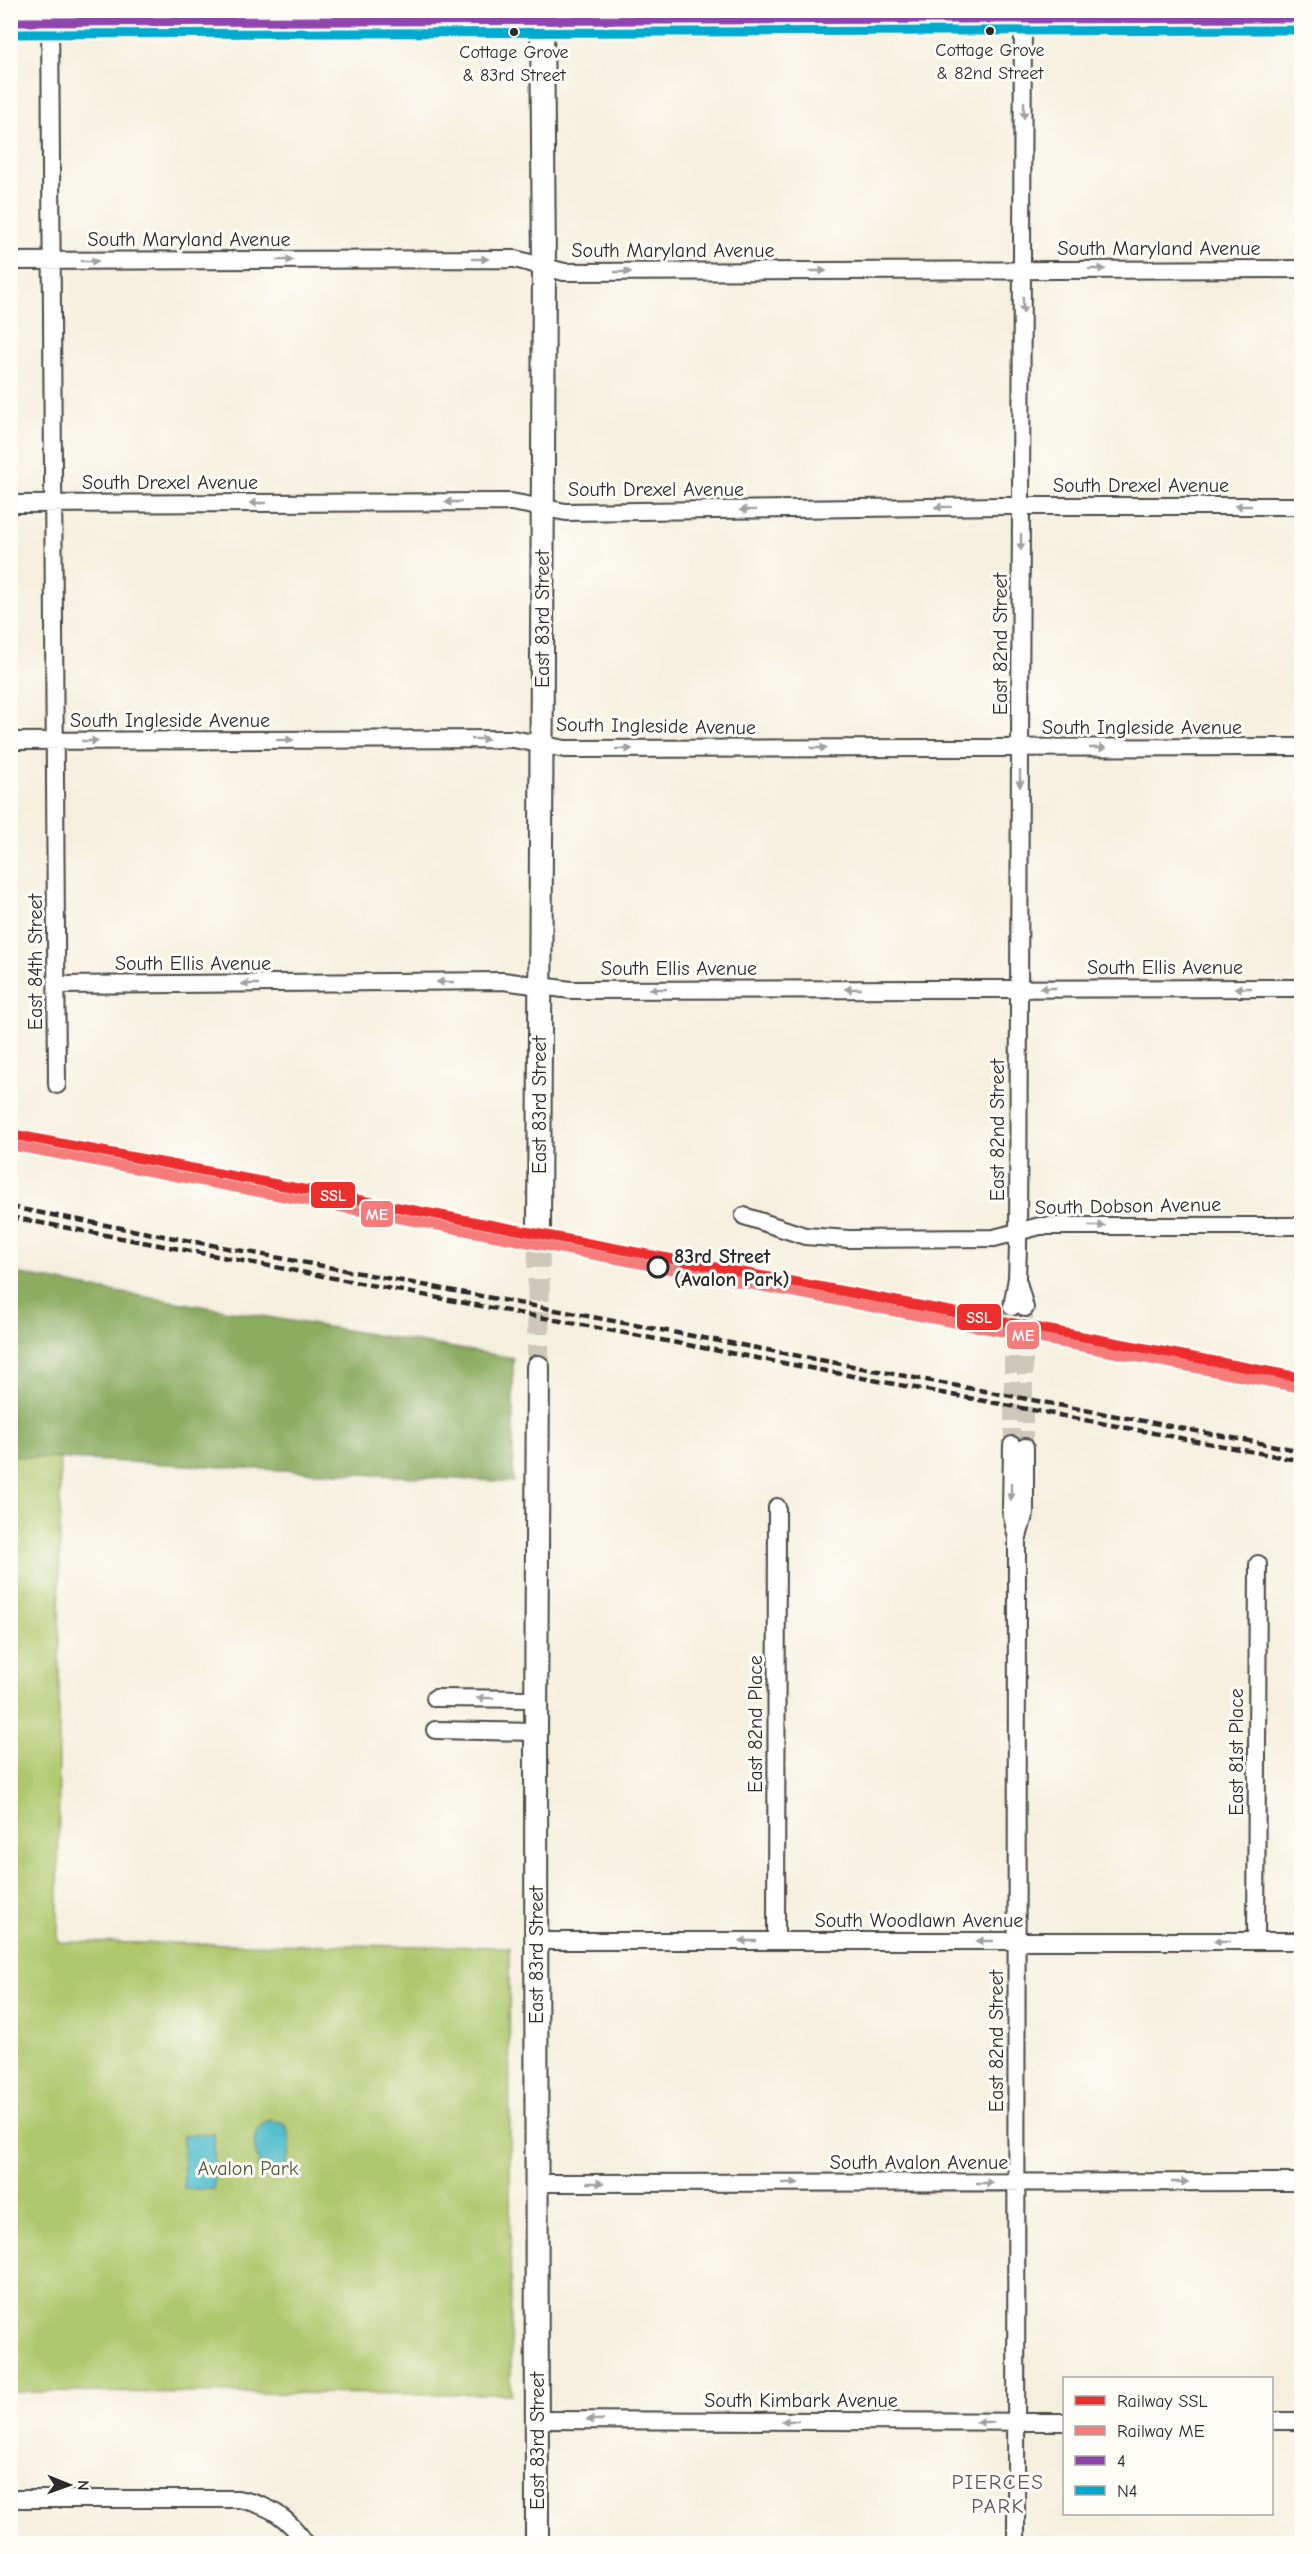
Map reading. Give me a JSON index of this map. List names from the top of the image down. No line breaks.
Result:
{"streets":{"street":["South Maryland Avenue","South Drexel Avenue","East 83rd Street","East 82nd Street","South Ingleside Avenue","East 84th Street","South Ellis Avenue","South Dobson Avenue","East 82nd Place","East 81st Place","South Woodlawn Avenue","South Avalon Avenue","South Kimbark Avenue"]},"crossings":[["South Maryland Avenue","East 83rd Street"],["South Maryland Avenue","East 82nd Street"],["South Maryland Avenue","East 84th Street"],["South Drexel Avenue","East 83rd Street"],["South Drexel Avenue","East 82nd Street"],["South Drexel Avenue","East 84th Street"],["East 83rd Street","South Ingleside Avenue"],["East 83rd Street","South Ellis Avenue"],["East 83rd Street","South Woodlawn Avenue"],["East 83rd Street","South Avalon Avenue"],["East 83rd Street","South Kimbark Avenue"],["East 82nd Street","South Ingleside Avenue"],["East 82nd Street","South Ellis Avenue"],["East 82nd Street","South Dobson Avenue"],["East 82nd Street","South Woodlawn Avenue"],["East 82nd Street","South Avalon Avenue"],["East 82nd Street","South Kimbark Avenue"],["South Ingleside Avenue","East 84th Street"],["East 84th Street","South Ellis Avenue"],["East 82nd Place","South Woodlawn Avenue"],["East 81st Place","South Woodlawn Avenue"]],"one_way":["South Maryland Avenue","South Drexel Avenue","East 82nd Street","South Ingleside Avenue","South Ellis Avenue","South Dobson Avenue","South Woodlawn Avenue","South Avalon Avenue","South Kimbark Avenue"],"districts":["PIERCES PARK"],"parks":["Avalon Park"],"places":["Cottage Grove & 82nd Street","Cottage Grove & 83rd Street","83rd Street (Avalon Park)"],"lines":["transit line 4","transit line N4","rail line SSL","rail line ME"],"legend":["Railway SSL","Railway ME","4","N4"],"north":"right"}
